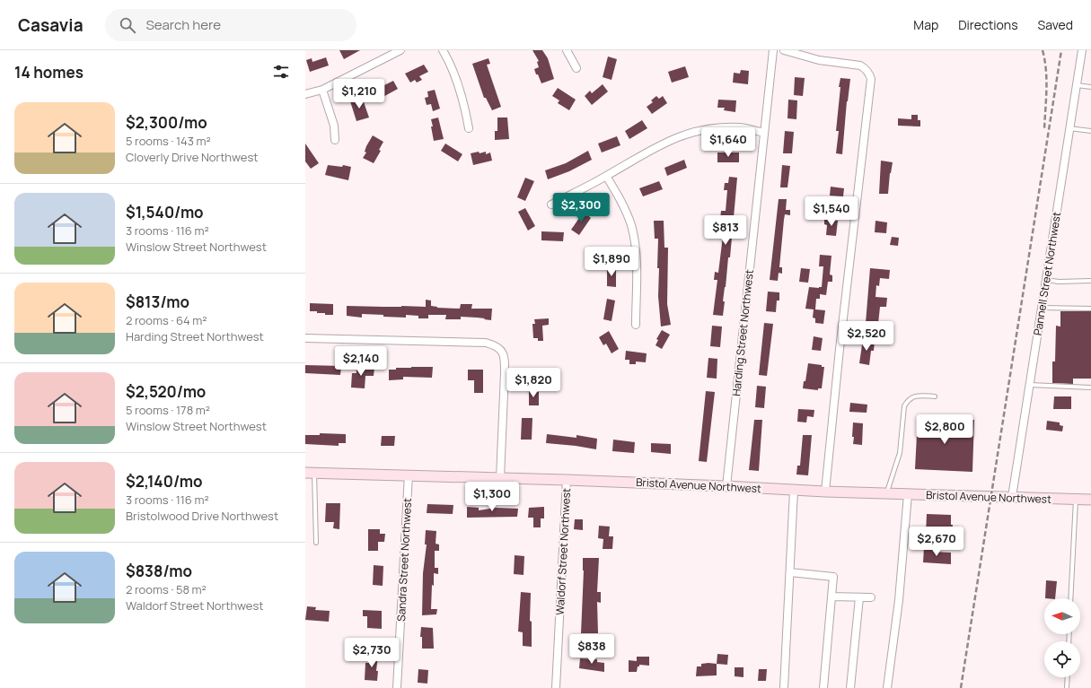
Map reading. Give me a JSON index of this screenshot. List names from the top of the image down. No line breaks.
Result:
{"streets":{"street":["Pannell Street Northwest","Harding Street Northwest","Bristol Avenue Northwest","Waldorf Street Northwest","Sandra Street Northwest"]},"crossings":[["Pannell Street Northwest","Bristol Avenue Northwest"],["Harding Street Northwest","Bristol Avenue Northwest"],["Bristol Avenue Northwest","Waldorf Street Northwest"],["Bristol Avenue Northwest","Sandra Street Northwest"]],"north":"left","page":{"header":"Casavia","search":"Search here","nav":["Map","Directions","Saved"],"heading":"14 homes","price":["$1,210","$1,640","$2,300","$1,540","$813","$1,890","$2,520","$2,140","$1,820","$2,800","$1,300","$2,670","$838","$2,730"],"list":[{"name":"$2,300/mo","note":"5 rooms · 143 m² · Cloverly Drive Northwest"},{"name":"$1,540/mo","note":"3 rooms · 116 m² · Winslow Street Northwest"},{"name":"$813/mo","note":"2 rooms · 64 m² · Harding Street Northwest"},{"name":"$2,520/mo","note":"5 rooms · 178 m² · Winslow Street Northwest"},{"name":"$2,140/mo","note":"3 rooms · 116 m² · Bristolwood Drive Northwest"},{"name":"$838/mo","note":"2 rooms · 58 m² · Waldorf Street Northwest"}]}}
